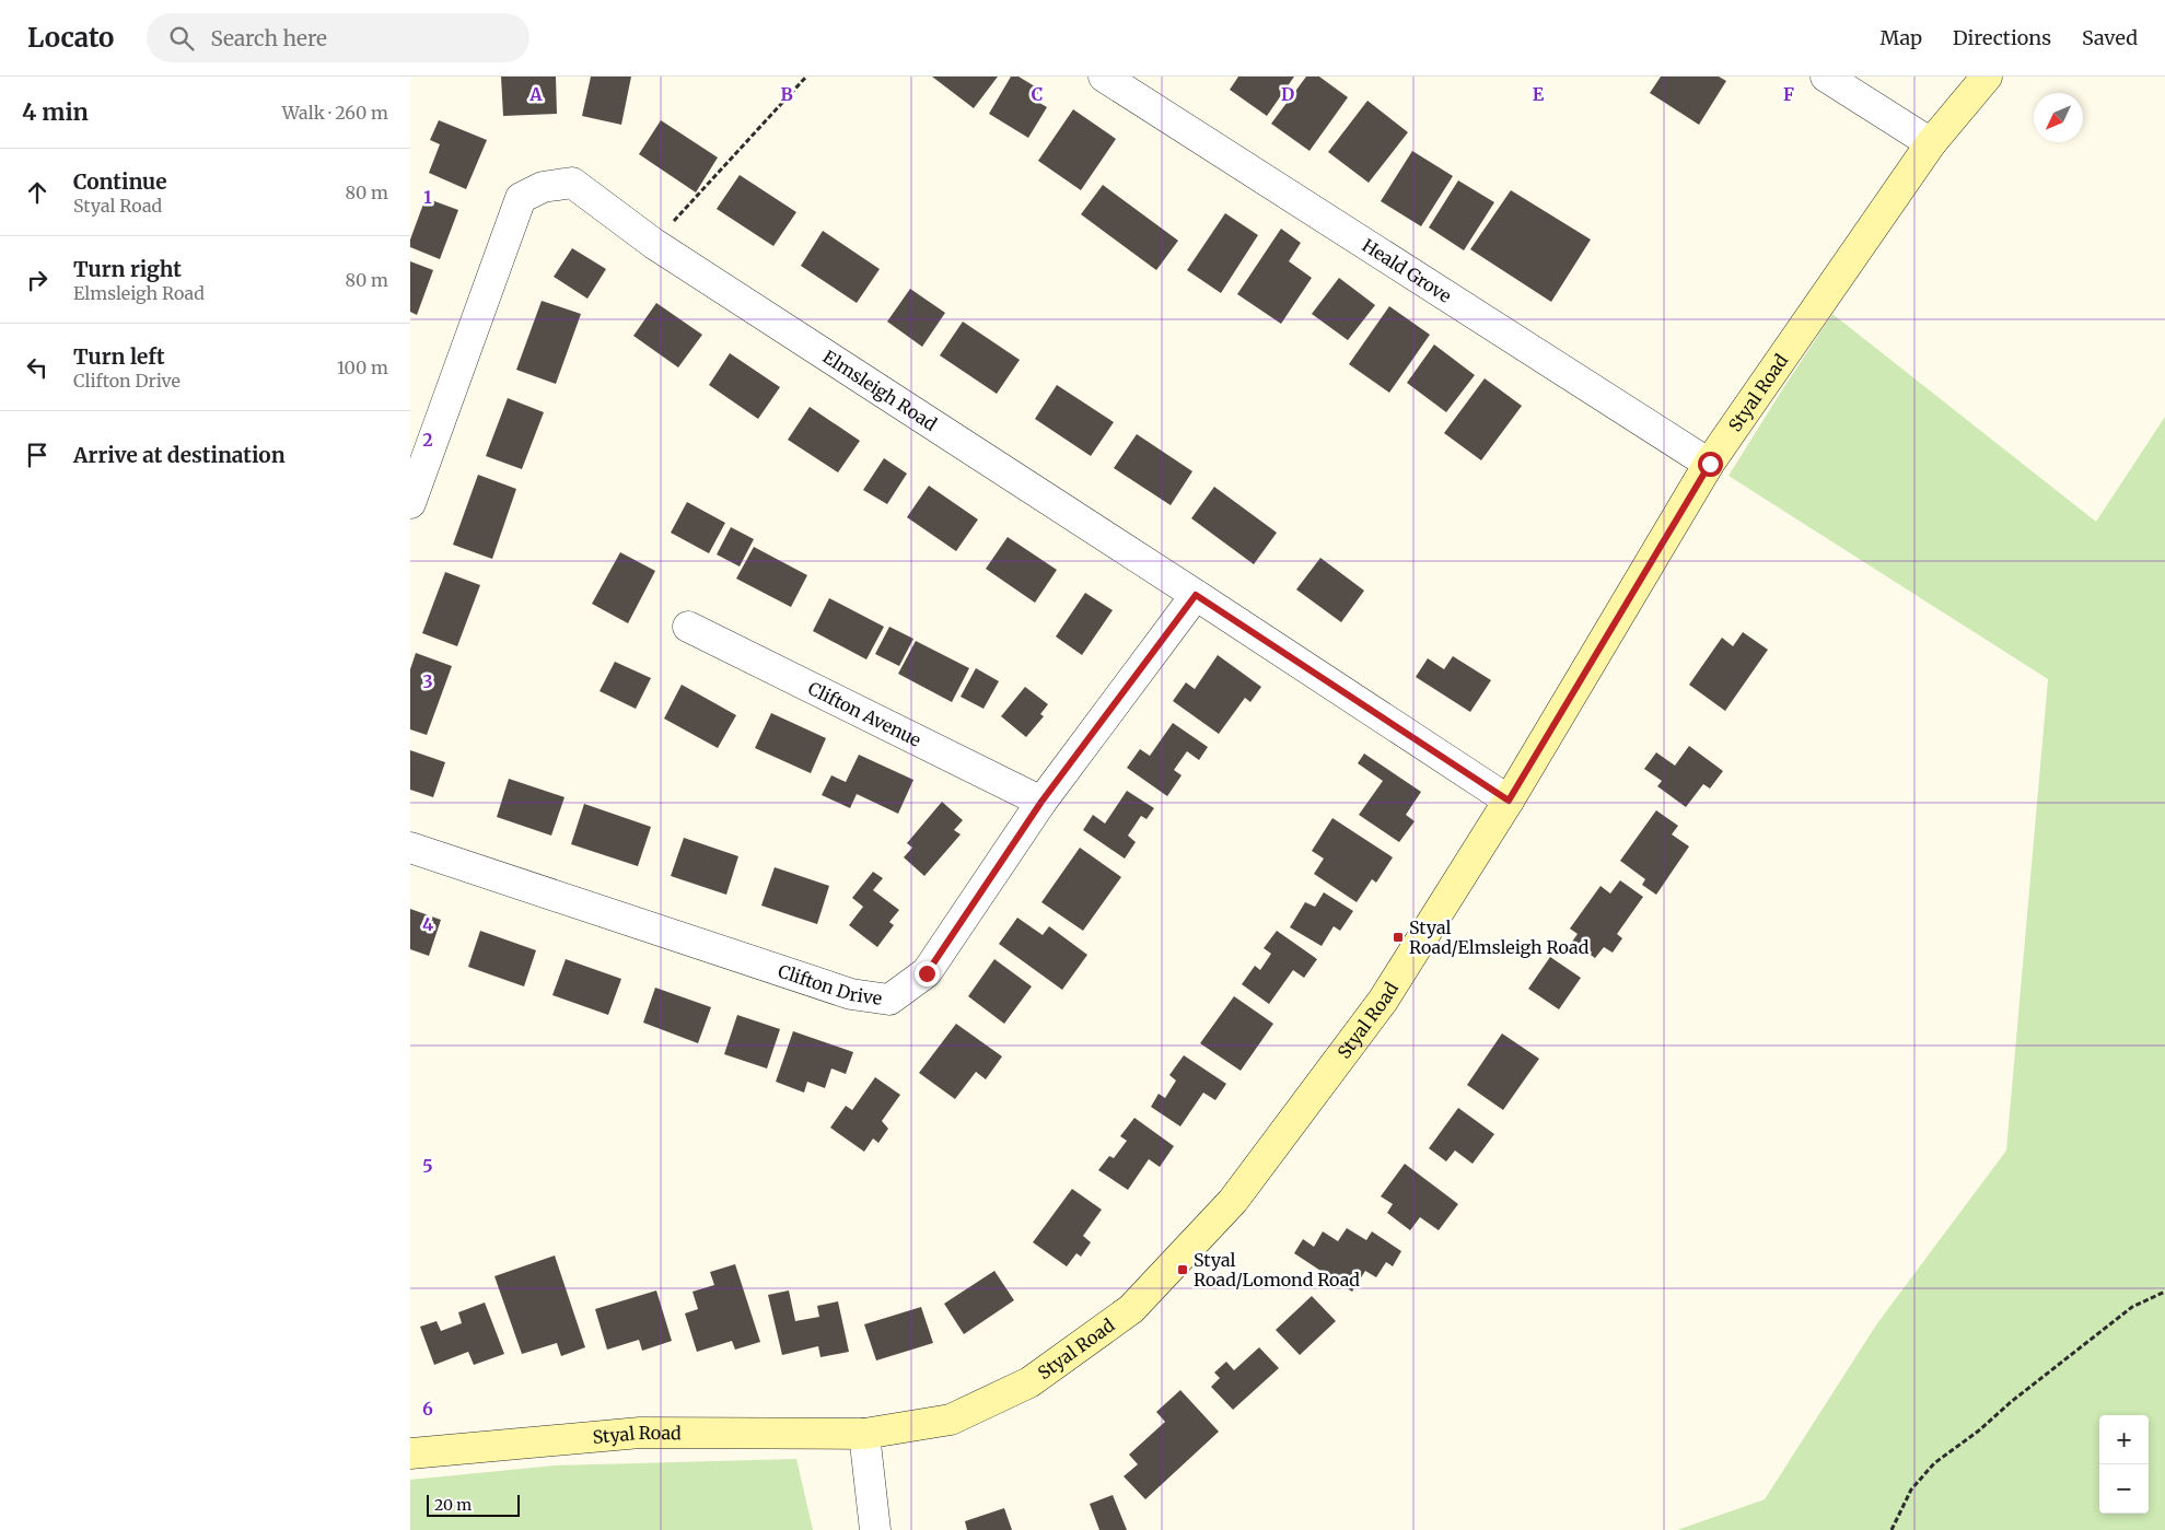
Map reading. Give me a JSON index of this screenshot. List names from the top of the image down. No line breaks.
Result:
{"streets":{"main road":["Styal Road"],"street":["Heald Grove","Elmsleigh Road","Clifton Avenue","Clifton Drive"]},"crossings":[["Heald Grove","Styal Road"],["Elmsleigh Road","Styal Road"],["Elmsleigh Road","Clifton Drive"],["Clifton Avenue","Clifton Drive"]],"places":{"transit":["Styal Road/Elmsleigh Road","Styal Road/Lomond Road"]},"scale_bar":"20 m","north":"bottom left","page":{"header":"Locato","search":"Search here","nav":["Map","Directions","Saved"],"heading":["4 min","Walk · 260 m"],"list":[["Continue","Styal Road","80 m"],["Turn right","Elmsleigh Road","80 m"],["Turn left","Clifton Drive","100 m"],"Arrive at destination"],"map_buttons":["+","−"],"scale":"20 m"},"grid":{"columns":["A","B","C","D","E","F"],"rows":["1","2","3","4","5","6"]}}
